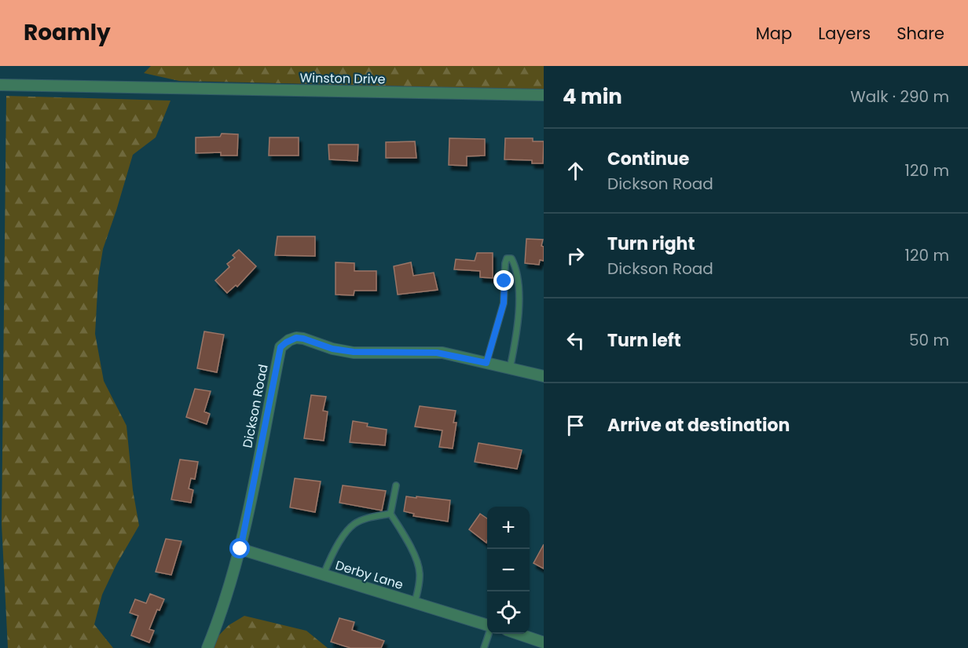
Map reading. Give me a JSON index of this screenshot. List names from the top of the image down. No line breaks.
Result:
{"streets":{"street":["Winston Drive","Dickson Road","Derby Lane"]},"crossings":[["Dickson Road","Derby Lane"]],"page":{"header":"Roamly","nav":["Map","Layers","Share"],"heading":["4 min","Walk · 290 m"],"list":[["Continue","Dickson Road","120 m"],["Turn right","Dickson Road","120 m"],["Turn left","50 m"],"Arrive at destination"],"map_buttons":["+","−"]}}
